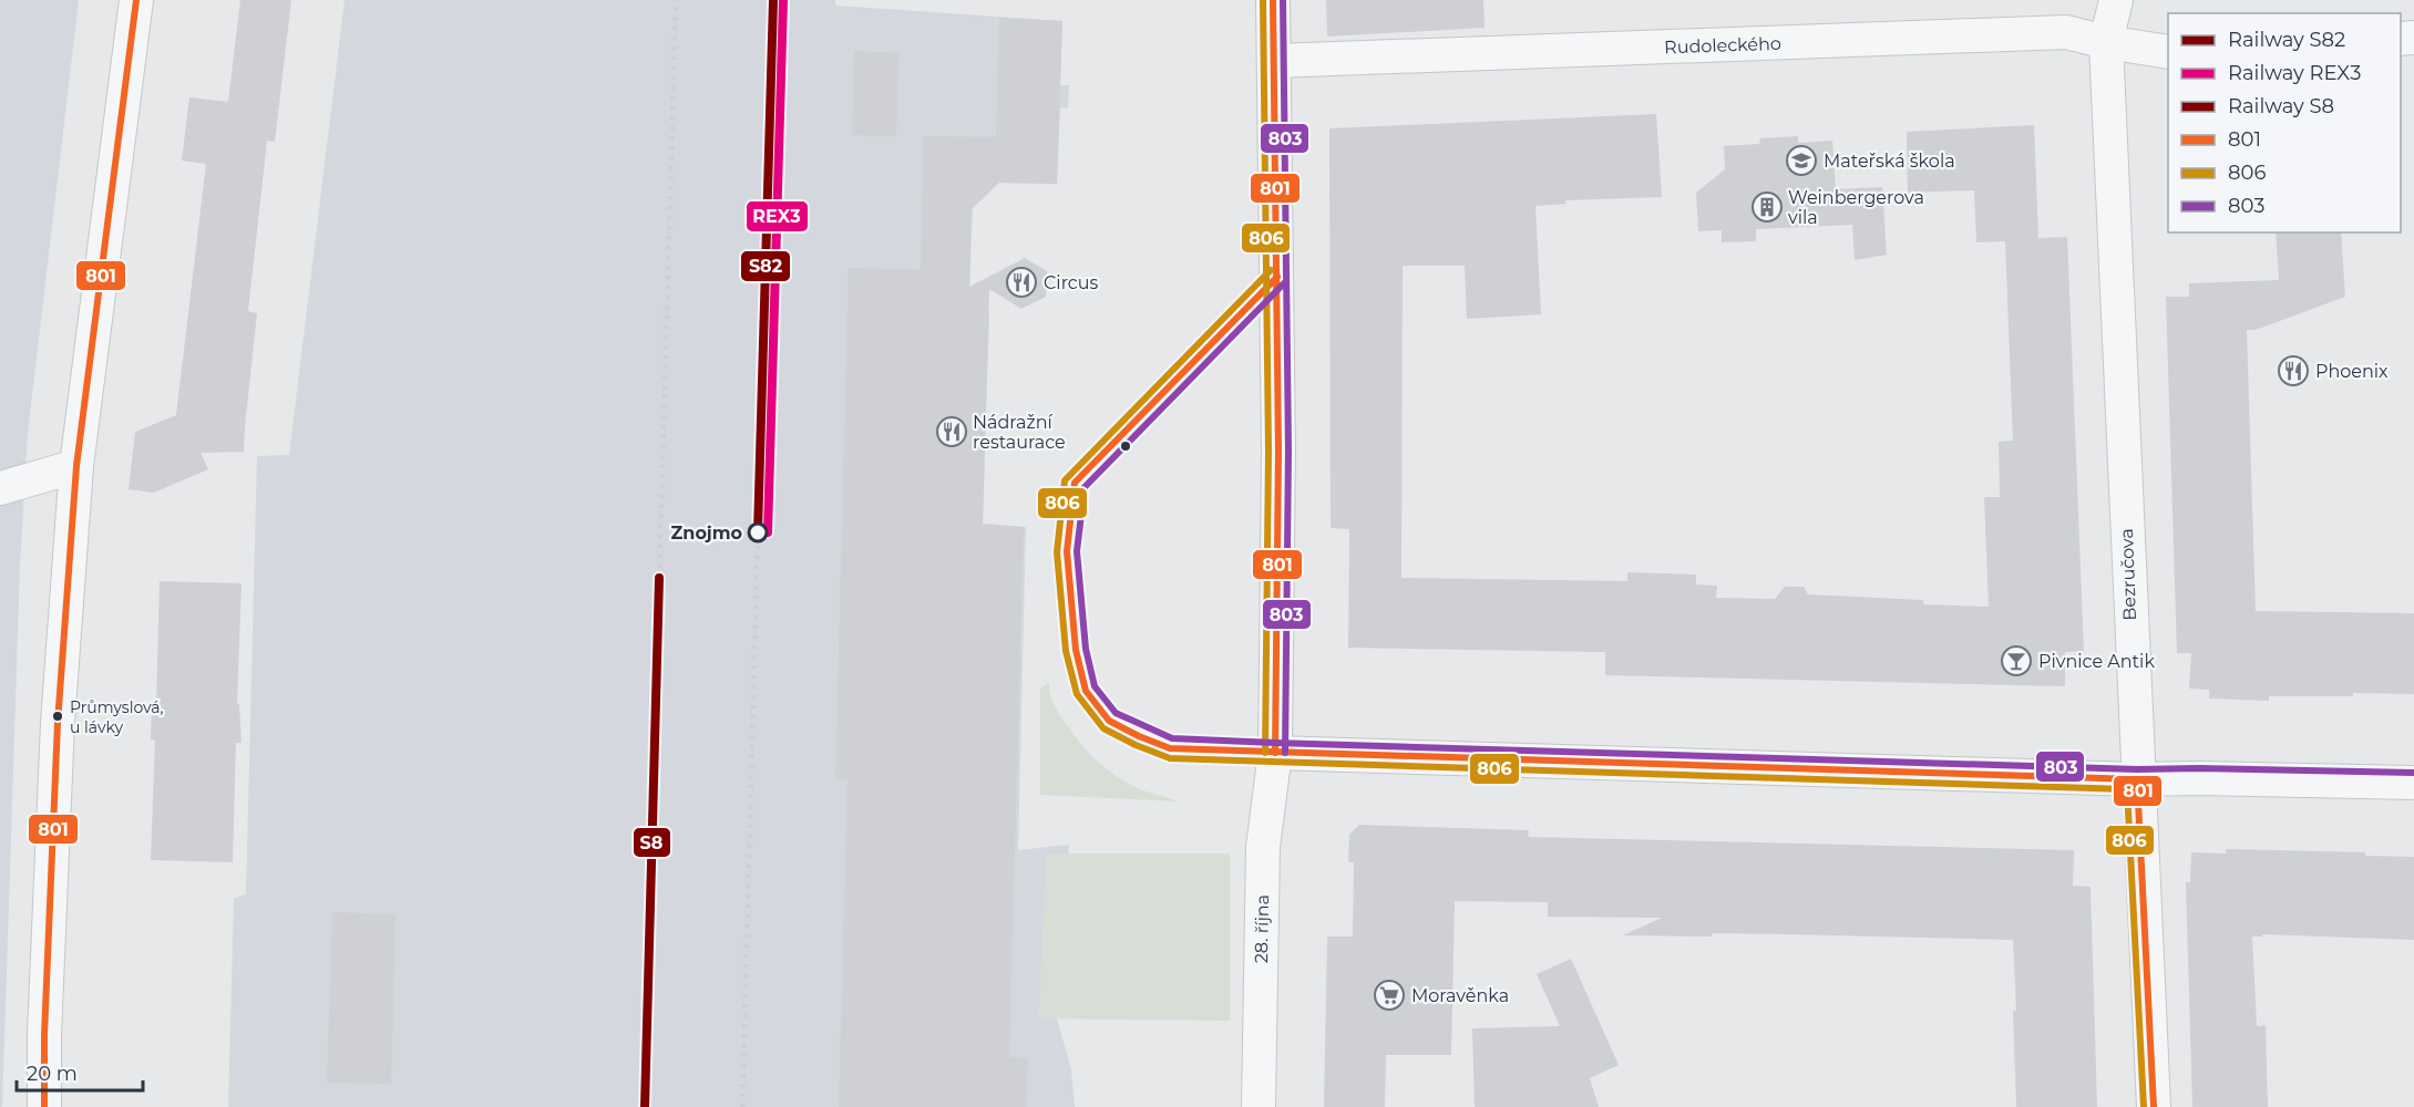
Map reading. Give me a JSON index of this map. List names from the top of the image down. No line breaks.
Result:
{"streets":{"street":["Rudoleckého","Bezručova","28. října"]},"crossings":[["Rudoleckého","Bezručova"],["Rudoleckého","28. října"]],"places":{"school or university":["Mateřská škola"],"building":["Weinbergerova vila"],"restaurant":["Circus","Phoenix","Nádražní restaurace"],"other":["Znojmo","Průmyslová, u lávky"],"bar":["Pivnice Antik"],"supermarket":["Moravěnka"]},"lines":["rail line S82","rail line REX3","transit line 801","transit line 806","transit line 803","rail line S8"],"legend":["Railway S82","Railway REX3","Railway S8","801","806","803"],"scale_bar":"20 m"}
